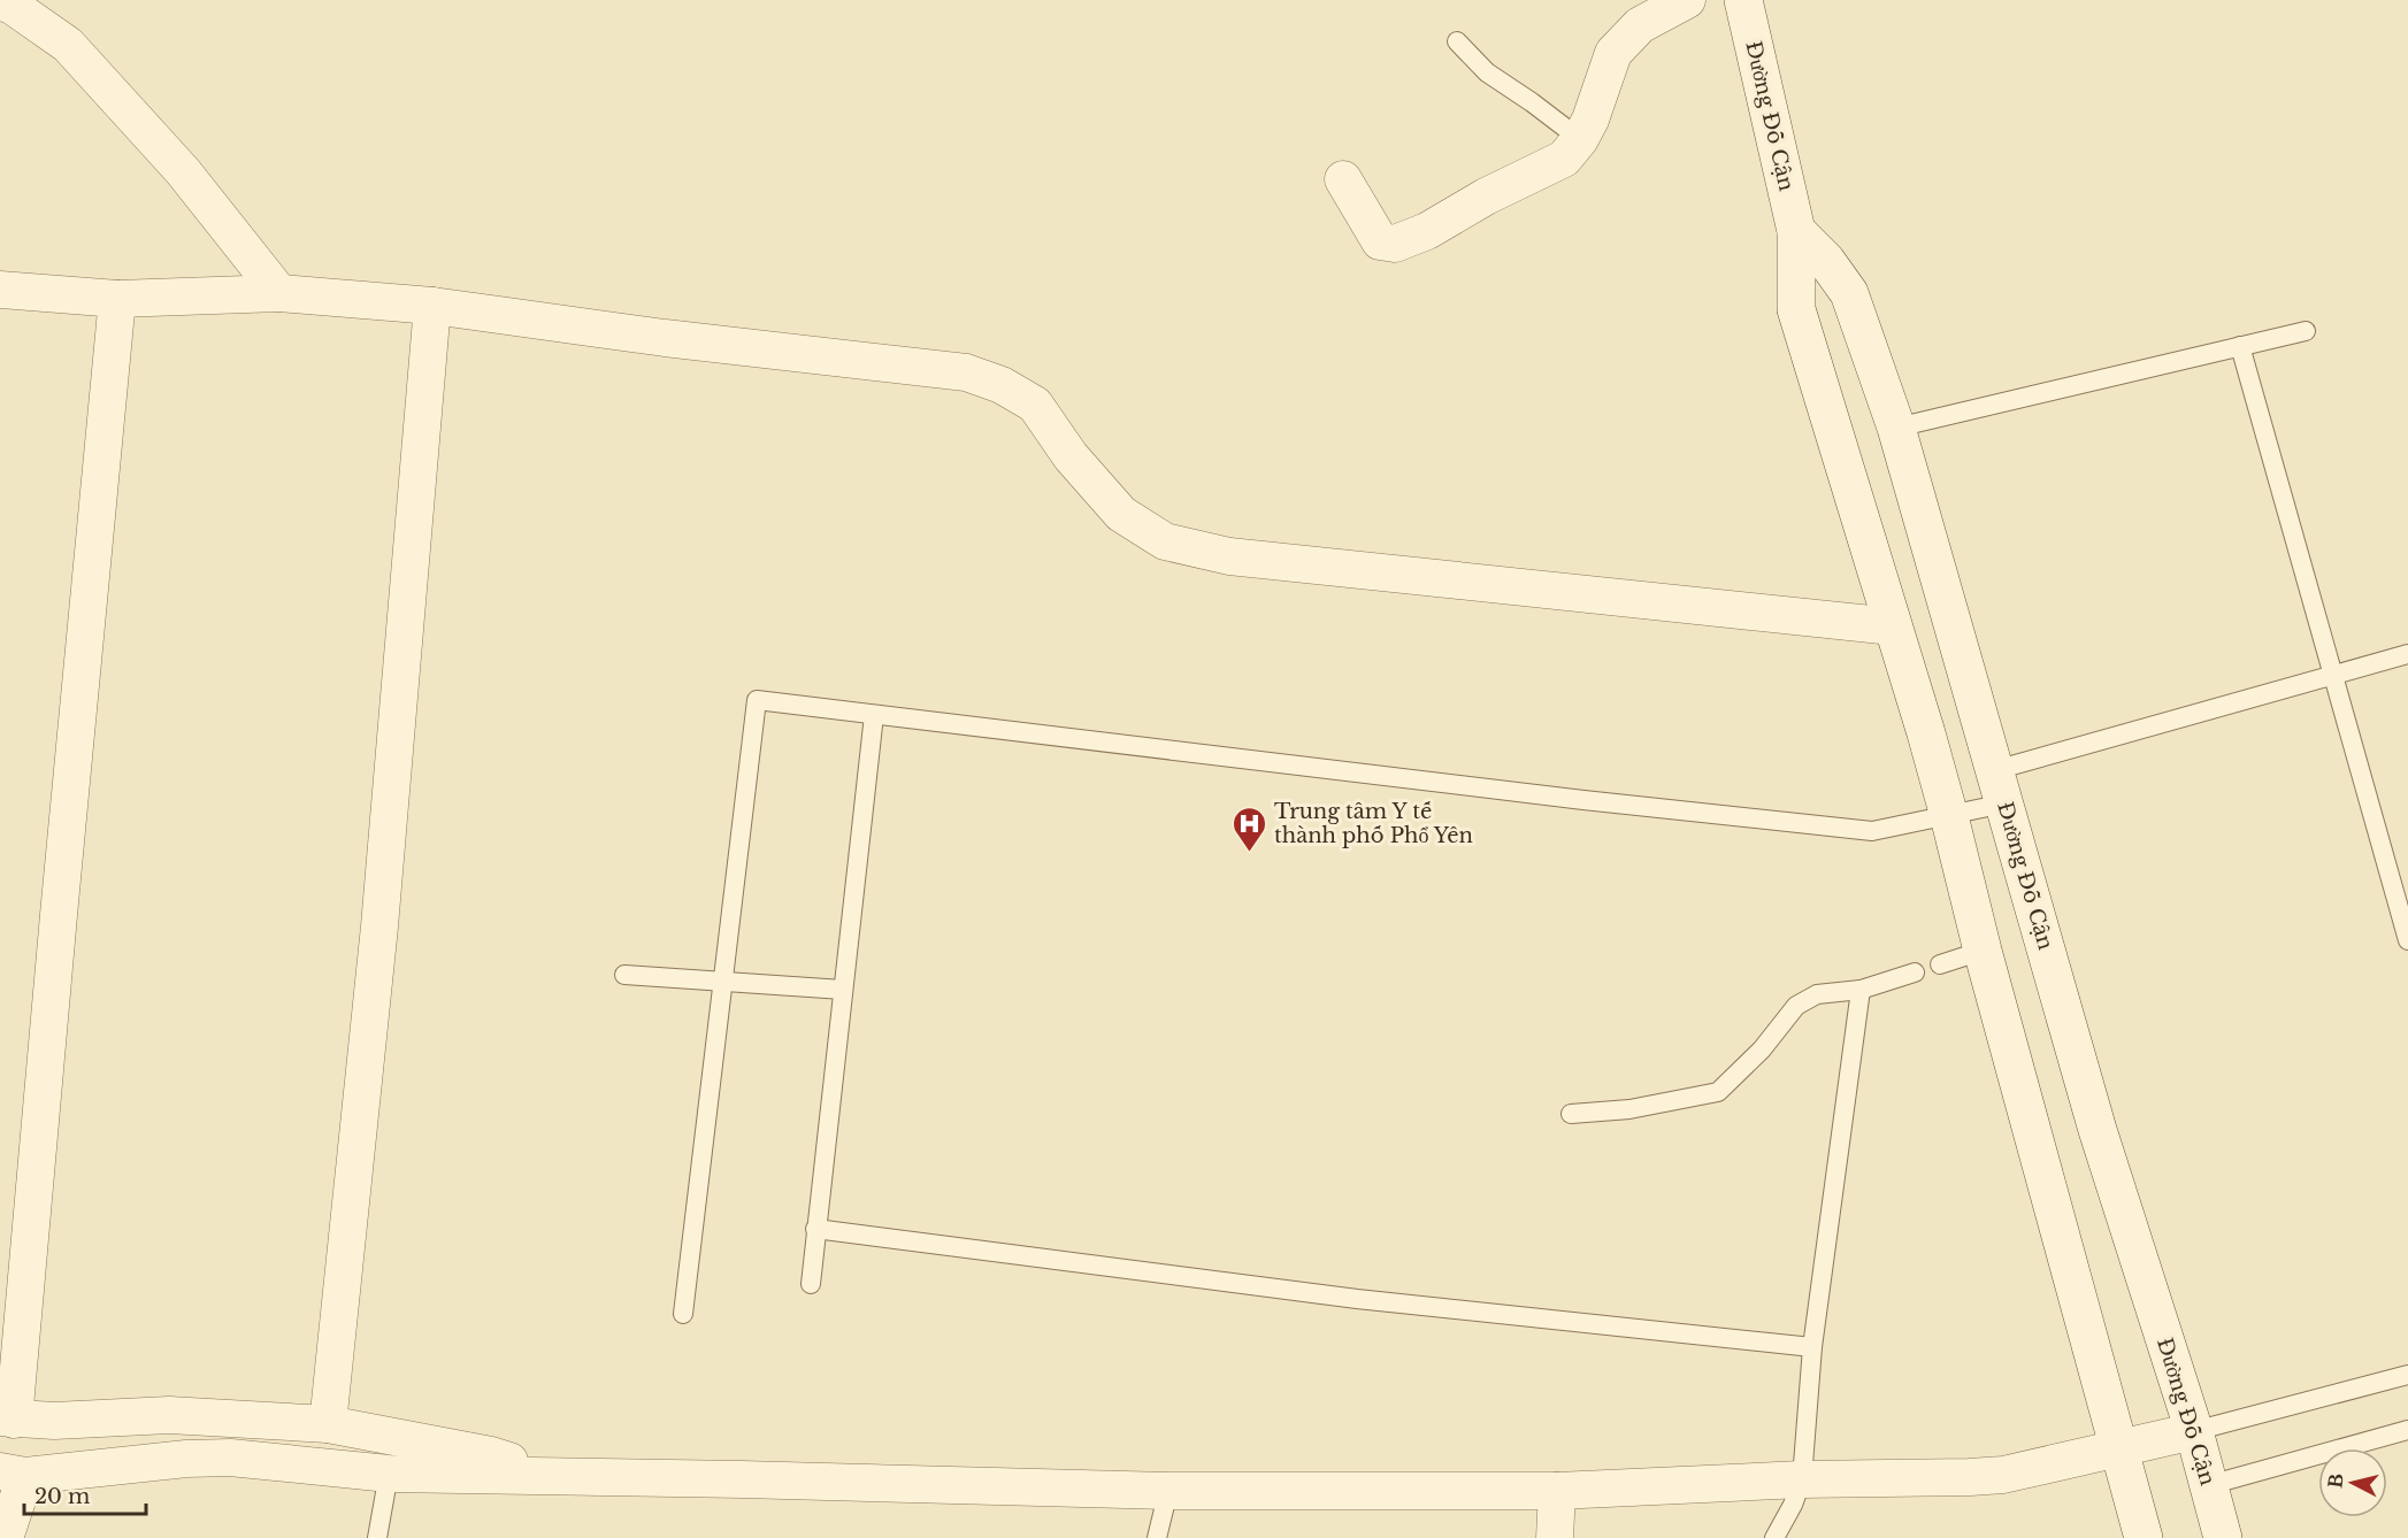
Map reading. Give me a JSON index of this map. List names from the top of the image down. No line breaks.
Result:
{"streets":{"main road":["Đường Đỗ Cận"]},"places":{"hospital":["Trung tâm Y tế thành phố Phổ Yên"]},"scale_bar":"20 m","north":"left"}
